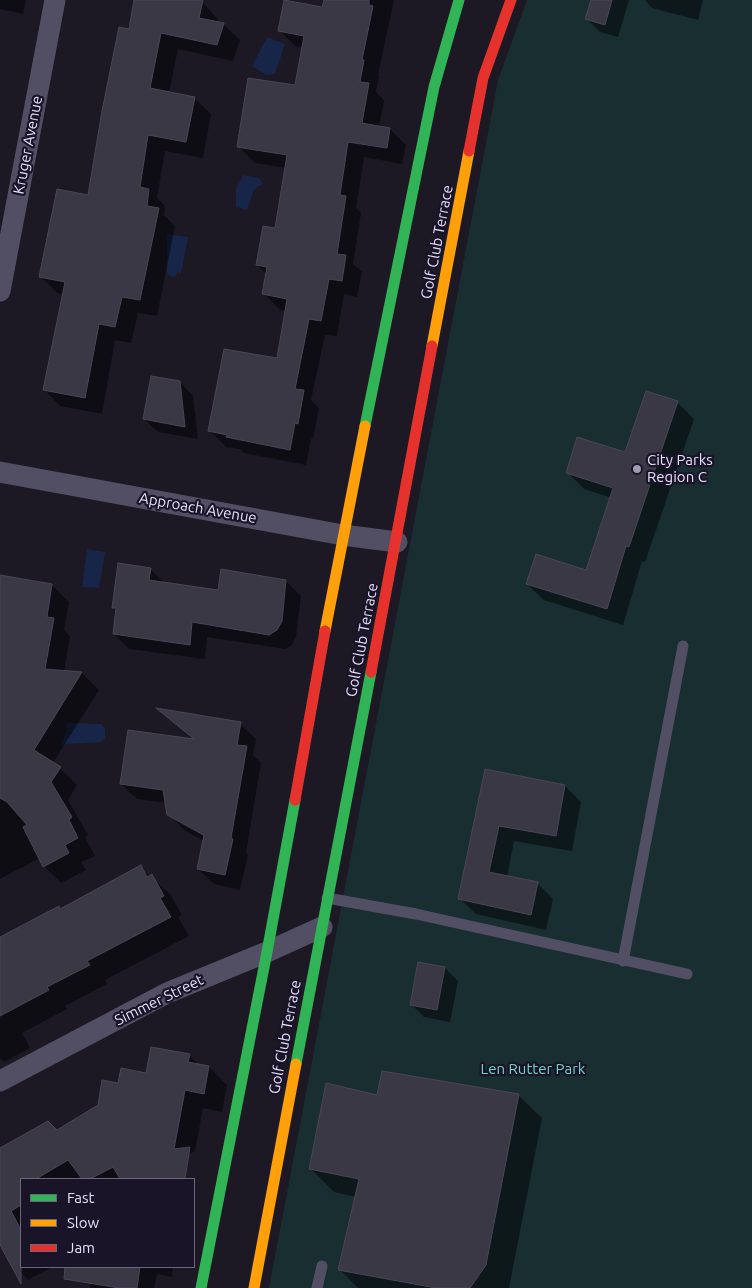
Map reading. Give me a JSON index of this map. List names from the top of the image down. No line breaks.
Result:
{"streets":{"street":["Kruger Avenue","Golf Club Terrace","Approach Avenue","Simmer Street"]},"crossings":[["Golf Club Terrace","Approach Avenue"],["Golf Club Terrace","Simmer Street"]],"parks":["Len Rutter Park"],"places":["City Parks Region C"],"legend":["Fast","Slow","Jam"]}
